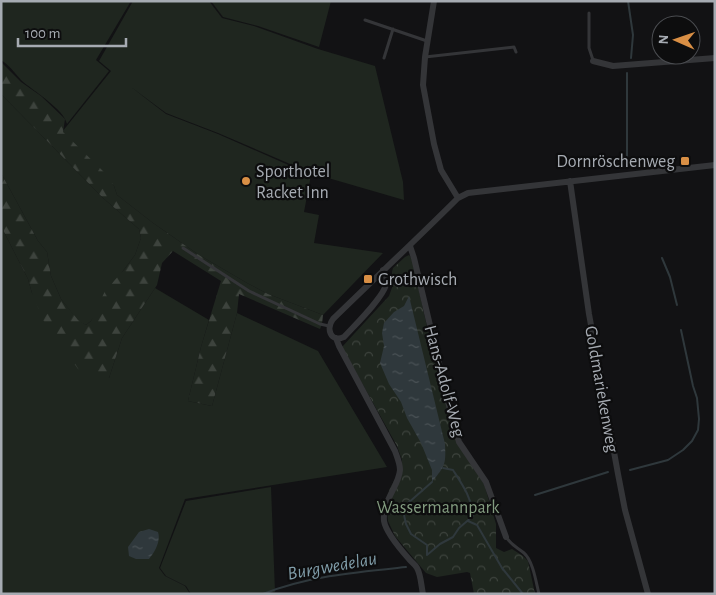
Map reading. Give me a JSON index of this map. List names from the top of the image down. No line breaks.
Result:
{"streets":{"street":["Hans-Adolf-Weg","Goldmariekenweg"]},"water":["Burgwedelau"],"parks":["Wassermannpark"],"places":{"transit":["Dornröschenweg","Grothwisch"],"other":["Sporthotel Racket Inn"]},"scale_bar":"100 m","north":"left"}
